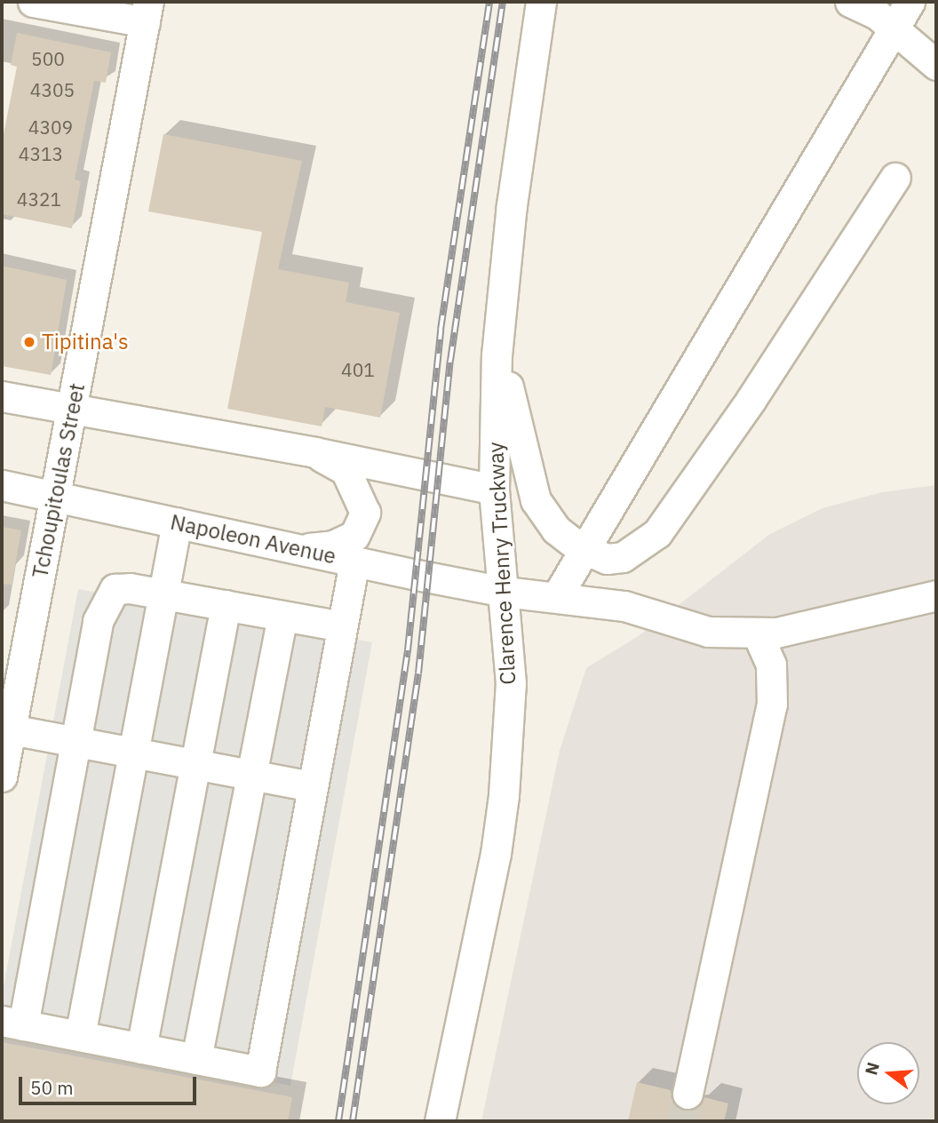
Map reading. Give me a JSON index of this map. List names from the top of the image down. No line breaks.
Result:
{"streets":{"street":["Tchoupitoulas Street","Napoleon Avenue","Clarence Henry Truckway"]},"crossings":[["Tchoupitoulas Street","Napoleon Avenue"],["Napoleon Avenue","Clarence Henry Truckway"]],"places":["Tipitina's"],"house_numbers":["500","4305","4309","4313","4321","401"],"scale_bar":"50 m","north":"left"}
